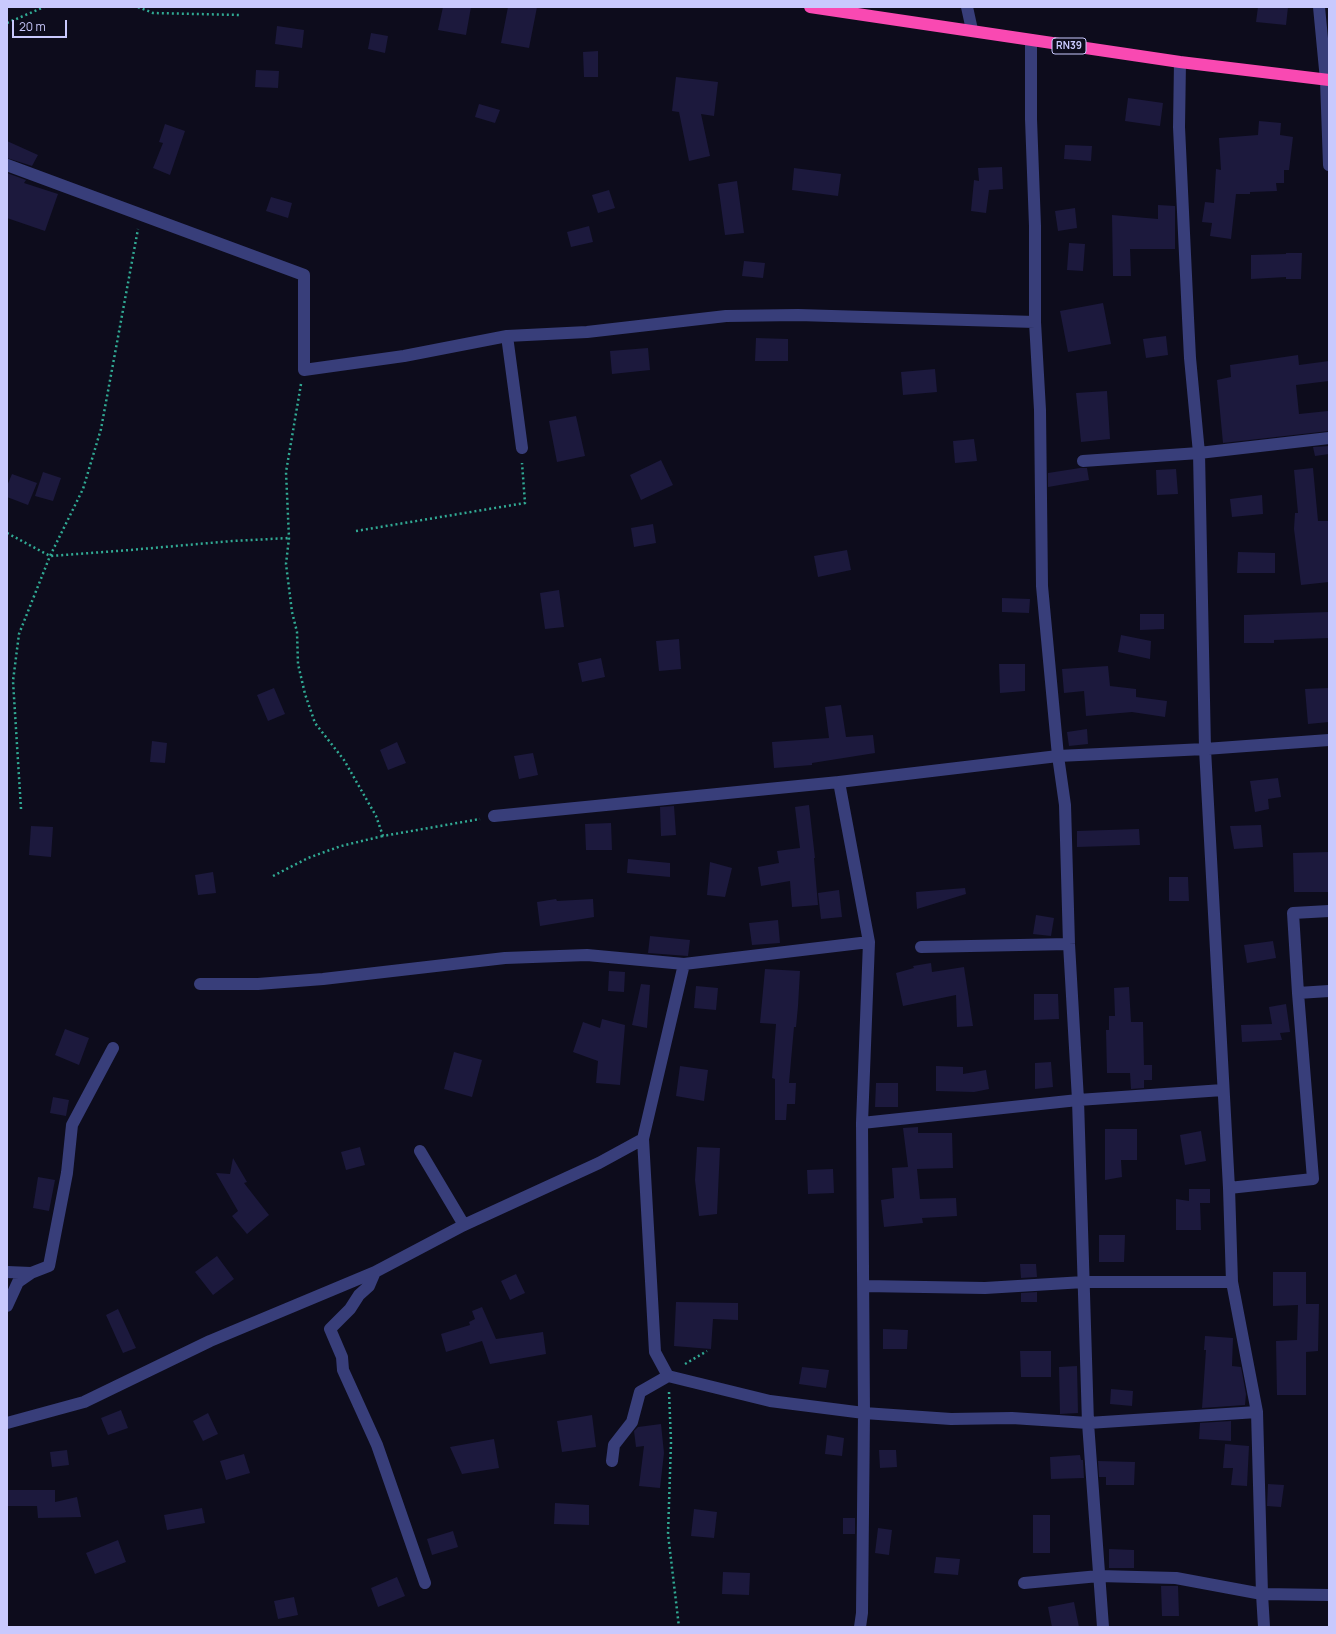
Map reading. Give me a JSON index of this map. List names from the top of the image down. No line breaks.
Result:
{"streets":{"highway":["RN39"]},"scale_bar":"20 m"}
